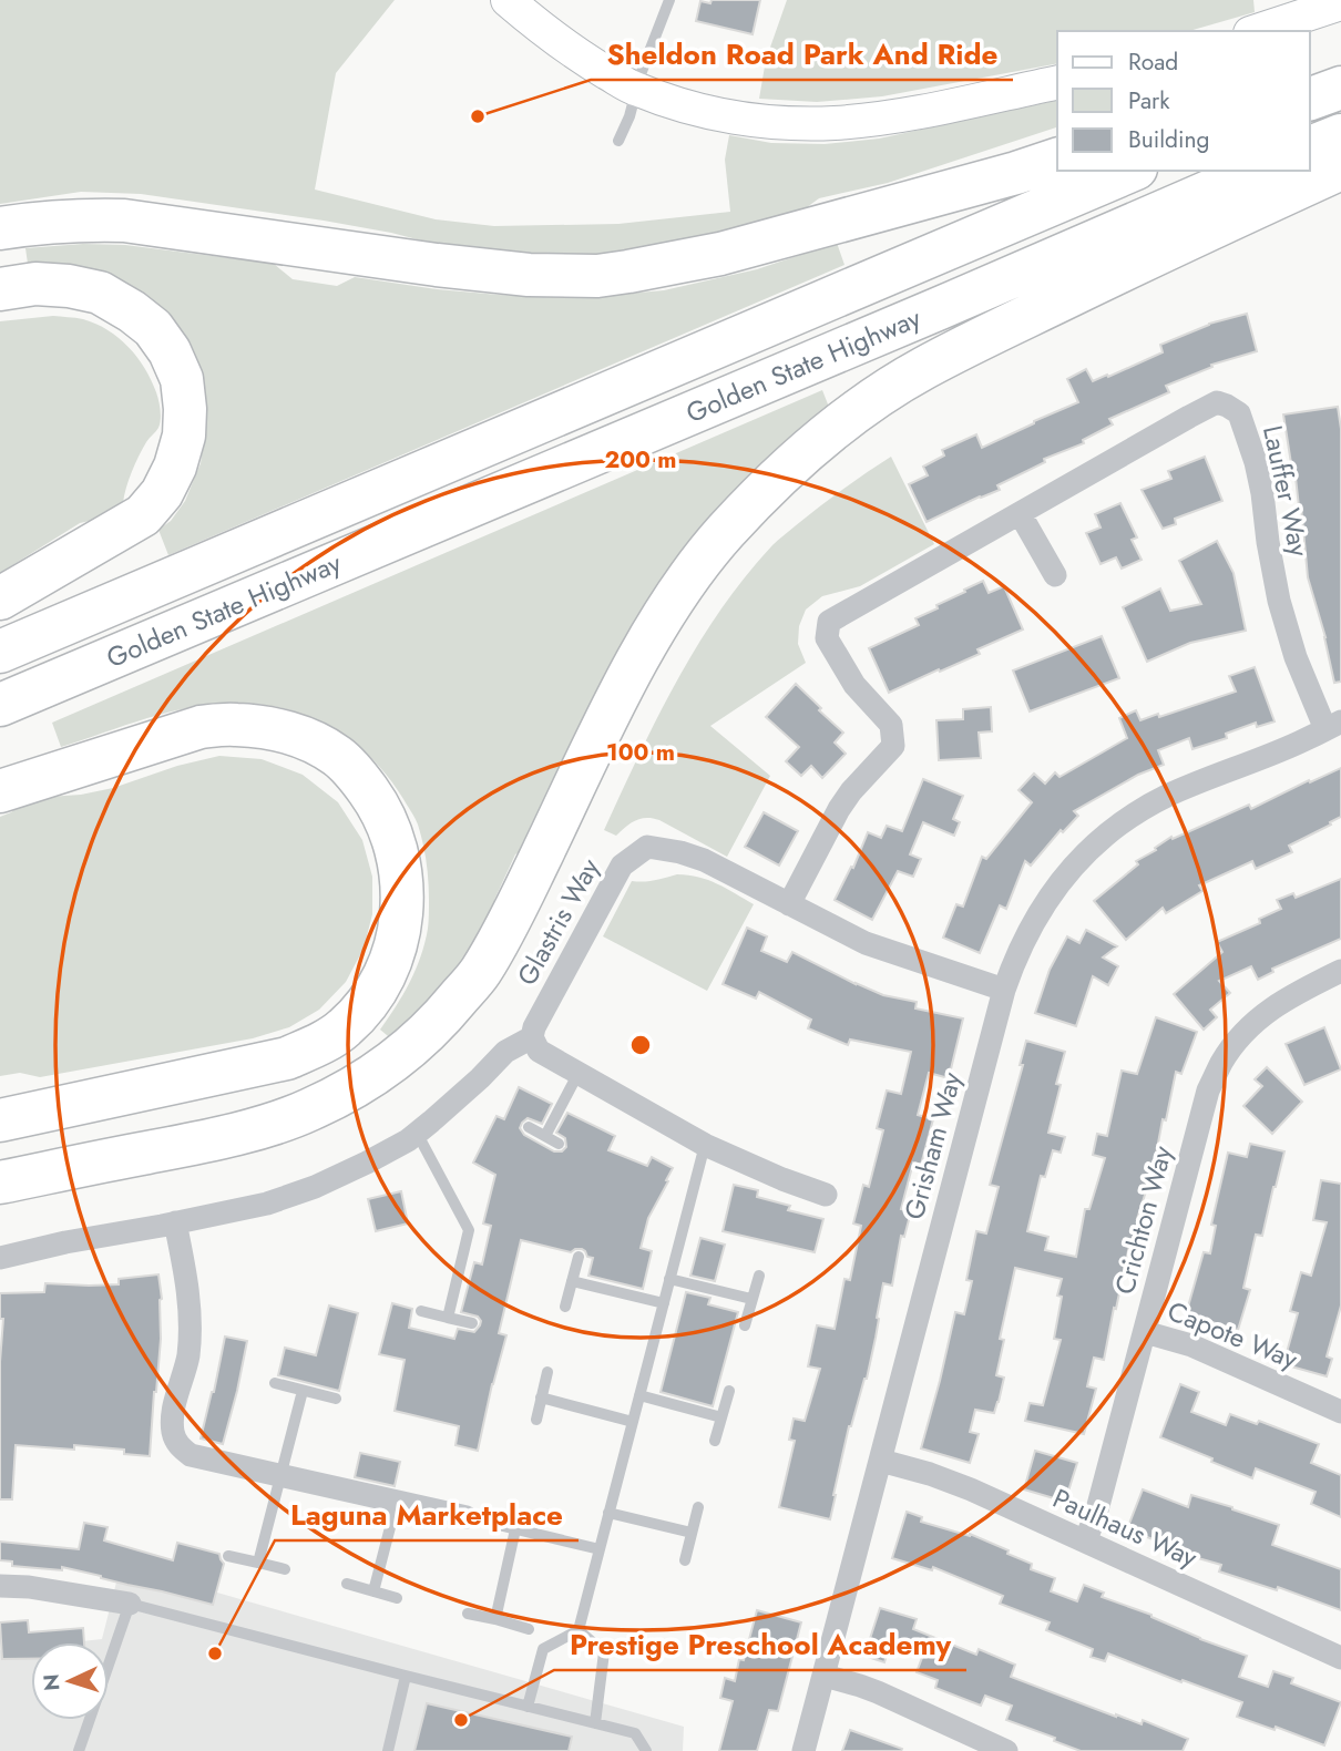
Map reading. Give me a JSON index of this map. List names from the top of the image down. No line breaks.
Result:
{"streets":{"highway":["Golden State Highway"],"street":["Lauffer Way","Glastris Way","Grisham Way","Crichton Way","Capote Way","Paulhaus Way"]},"crossings":[["Lauffer Way","Glastris Way"],["Lauffer Way","Grisham Way"],["Glastris Way","Grisham Way"],["Grisham Way","Paulhaus Way"],["Crichton Way","Capote Way"],["Crichton Way","Paulhaus Way"]],"places":["Sheldon Road Park And Ride","Laguna Marketplace","Prestige Preschool Academy"],"legend":["Road","Park","Building"],"north":"left","rings":["200 m","100 m"]}
